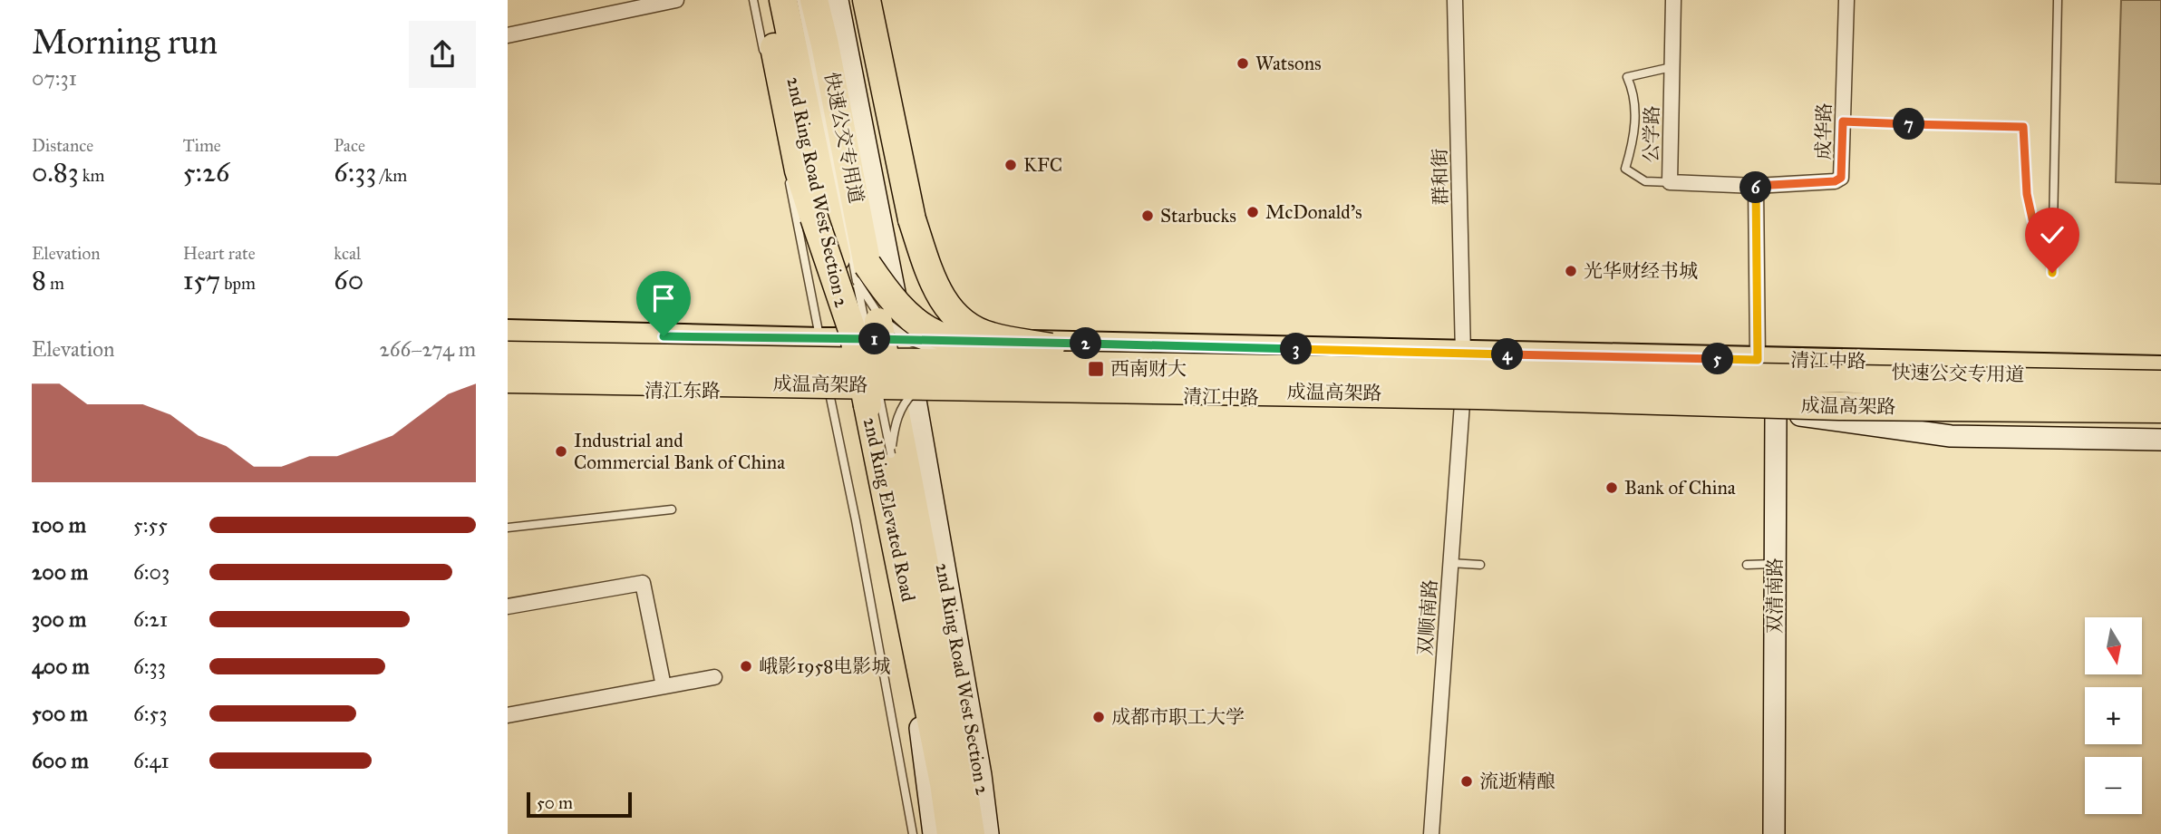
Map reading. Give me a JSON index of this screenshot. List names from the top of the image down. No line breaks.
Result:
{"streets":{"highway":["成温高架路","2nd Ring Elevated Road"],"main road":["2nd Ring Road West Section 2","清江中路","清江东路","双清南路"],"street":["成华路","公学路","群和街","双顺南路"],"lane":["快速公交专用道"]},"crossings":[["成华路","公学路"],["快速公交专用道","2nd Ring Road West Section 2"],["快速公交专用道","清江中路"],["快速公交专用道","2nd Ring Elevated Road"],["群和街","清江中路"],["2nd Ring Road West Section 2","清江中路"],["2nd Ring Road West Section 2","清江东路"],["2nd Ring Road West Section 2","2nd Ring Elevated Road"],["清江中路","清江东路"],["清江中路","2nd Ring Elevated Road"],["清江中路","双清南路"],["清江中路","双顺南路"]],"places":{"other":["Watsons","KFC","McDonald's","Starbucks","光华财经书城","Industrial and Commercial Bank of China","Bank of China","峨影1958电影城","成都市职工大学","流逝精酿"],"transit":["西南财大"]},"scale_bar":"50 m","north":"bottom","page":{"heading":["Morning run","07:31"],"stats":[["Distance","0.83 km"],["Time","5:26"],["Pace","6:33 /km"],["Elevation","8 m"],["Heart rate","157 bpm"],["kcal","60"]],"pins":["7","6","1","2","3","4","5"],"chart":["Elevation","266–274 m"],"list":[{"name":"100 m","note":"5:55"},{"name":"200 m","note":"6:03"},{"name":"300 m","note":"6:21"},{"name":"400 m","note":"6:33"},{"name":"500 m","note":"6:53"},{"name":"600 m","note":"6:41"}],"map_buttons":["+","−"],"scale":"50 m"}}
